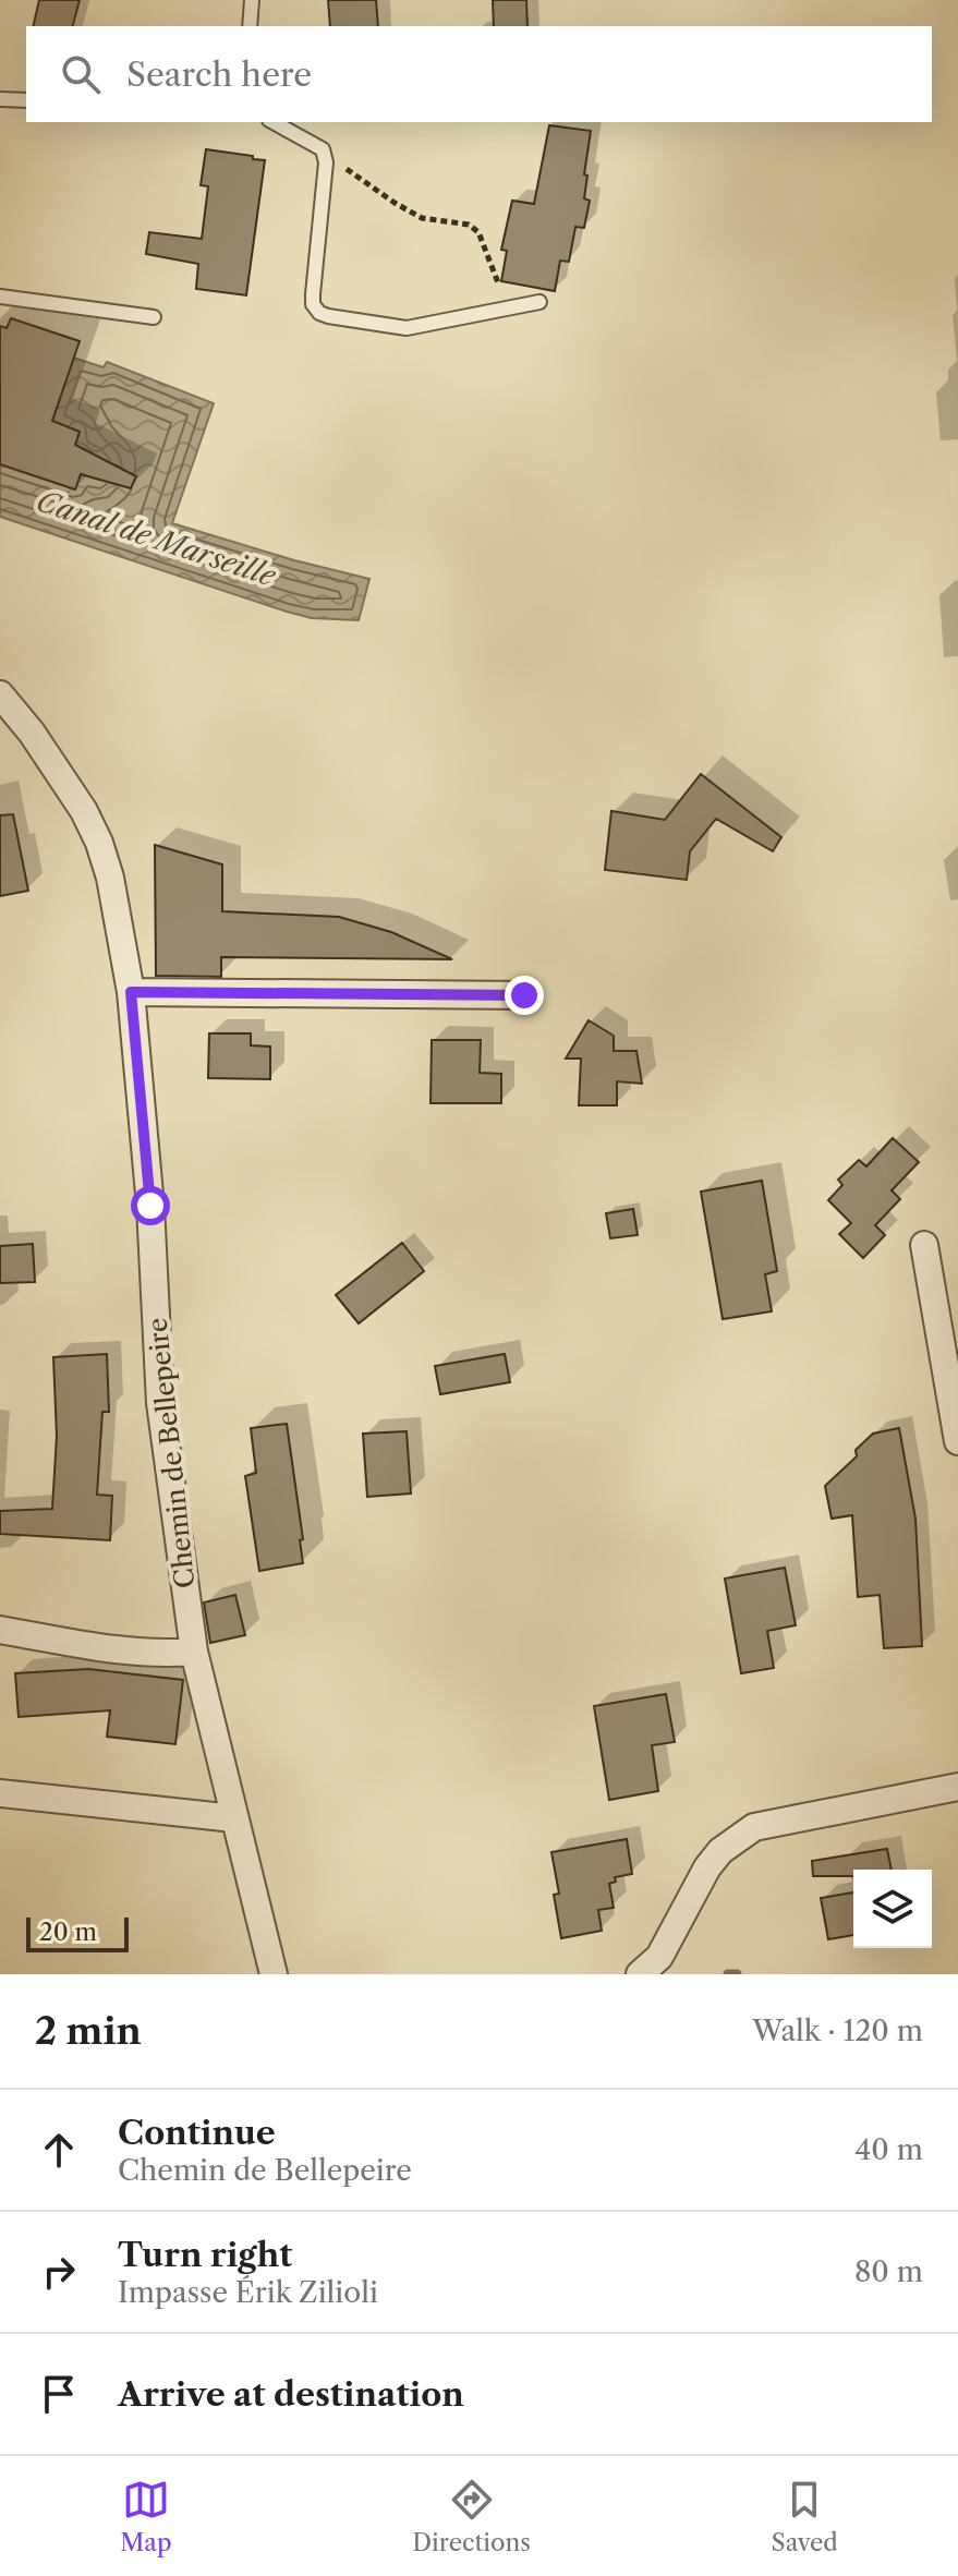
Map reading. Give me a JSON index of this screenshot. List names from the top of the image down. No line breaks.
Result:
{"streets":{"street":["Chemin de Bellepeire"]},"water":["Canal de Marseille"],"scale_bar":"20 m","page":{"search":"Search here","scale":"20 m","heading":["2 min","Walk · 120 m"],"list":[["Continue","Chemin de Bellepeire","40 m"],["Turn right","Impasse Érik Zilioli","80 m"],"Arrive at destination"],"nav":["Map","Directions","Saved"]}}
